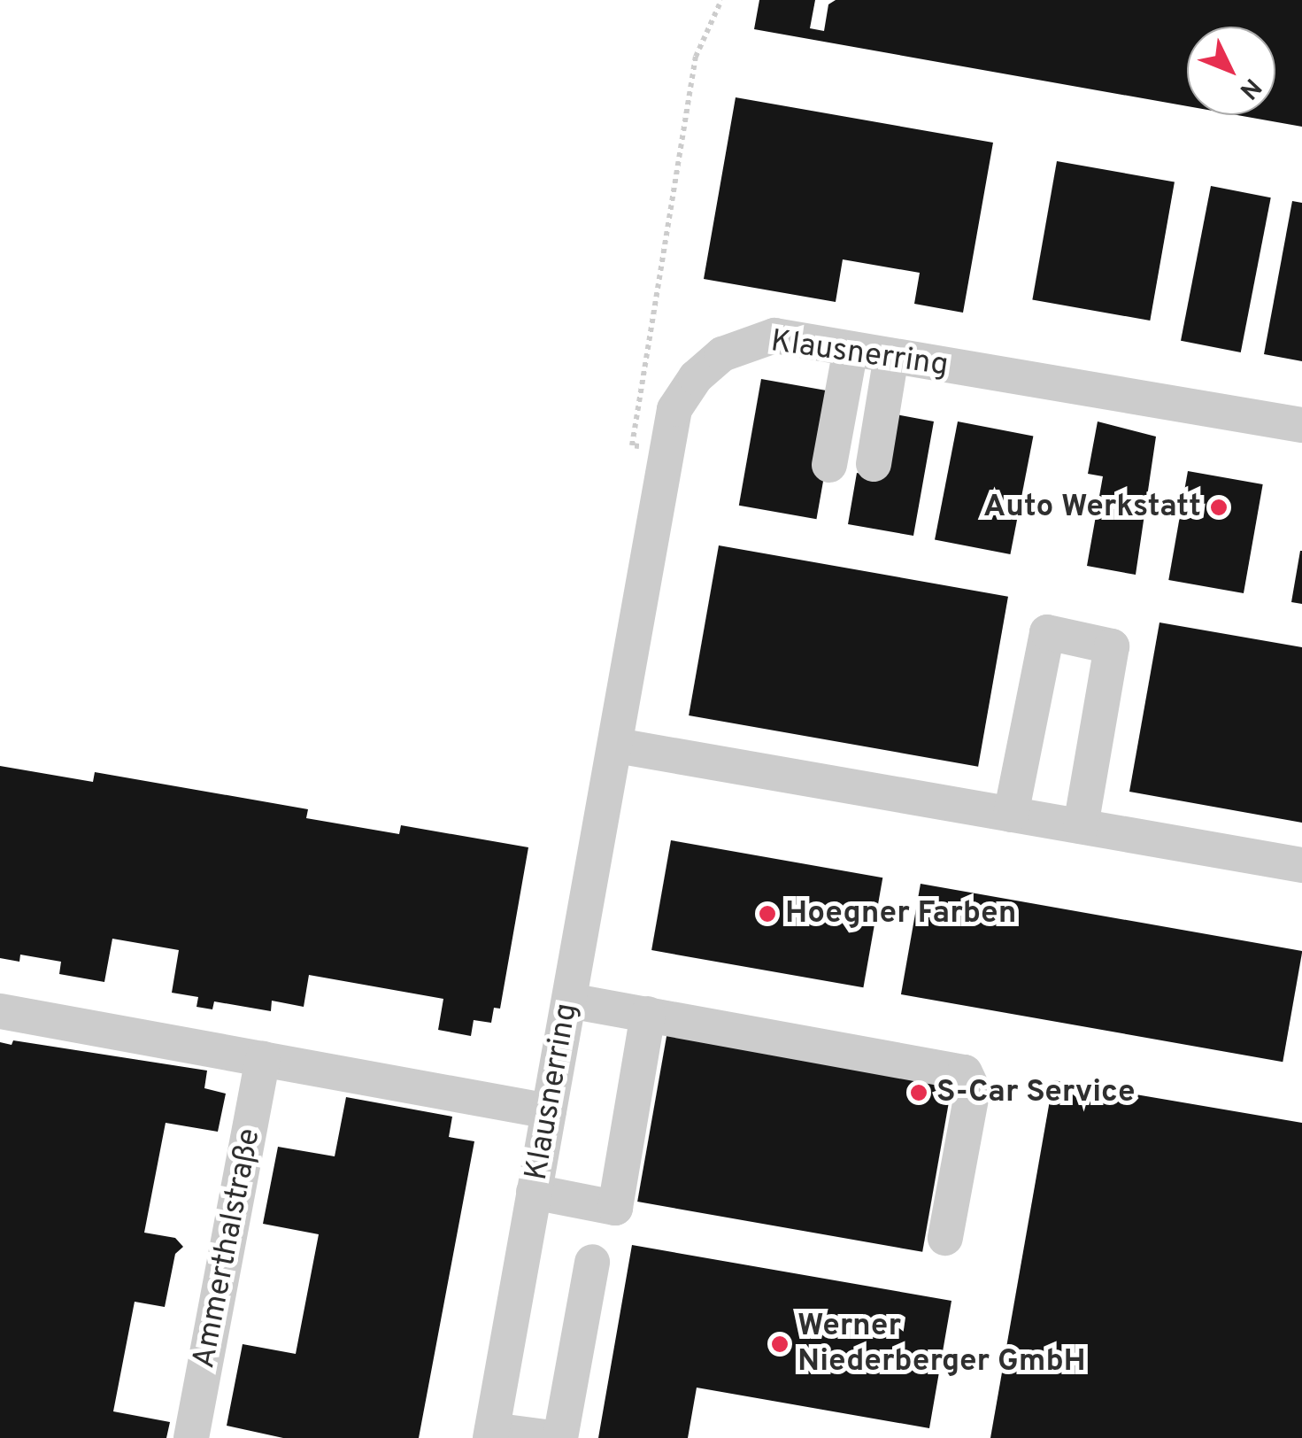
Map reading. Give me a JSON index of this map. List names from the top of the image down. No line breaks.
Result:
{"streets":{"street":["Klausnerring","Ammerthalstraße"]},"places":["Auto Werkstatt","Hoegner Farben","S-Car Service","Werner Niederberger GmbH"],"north":"bottom right"}
